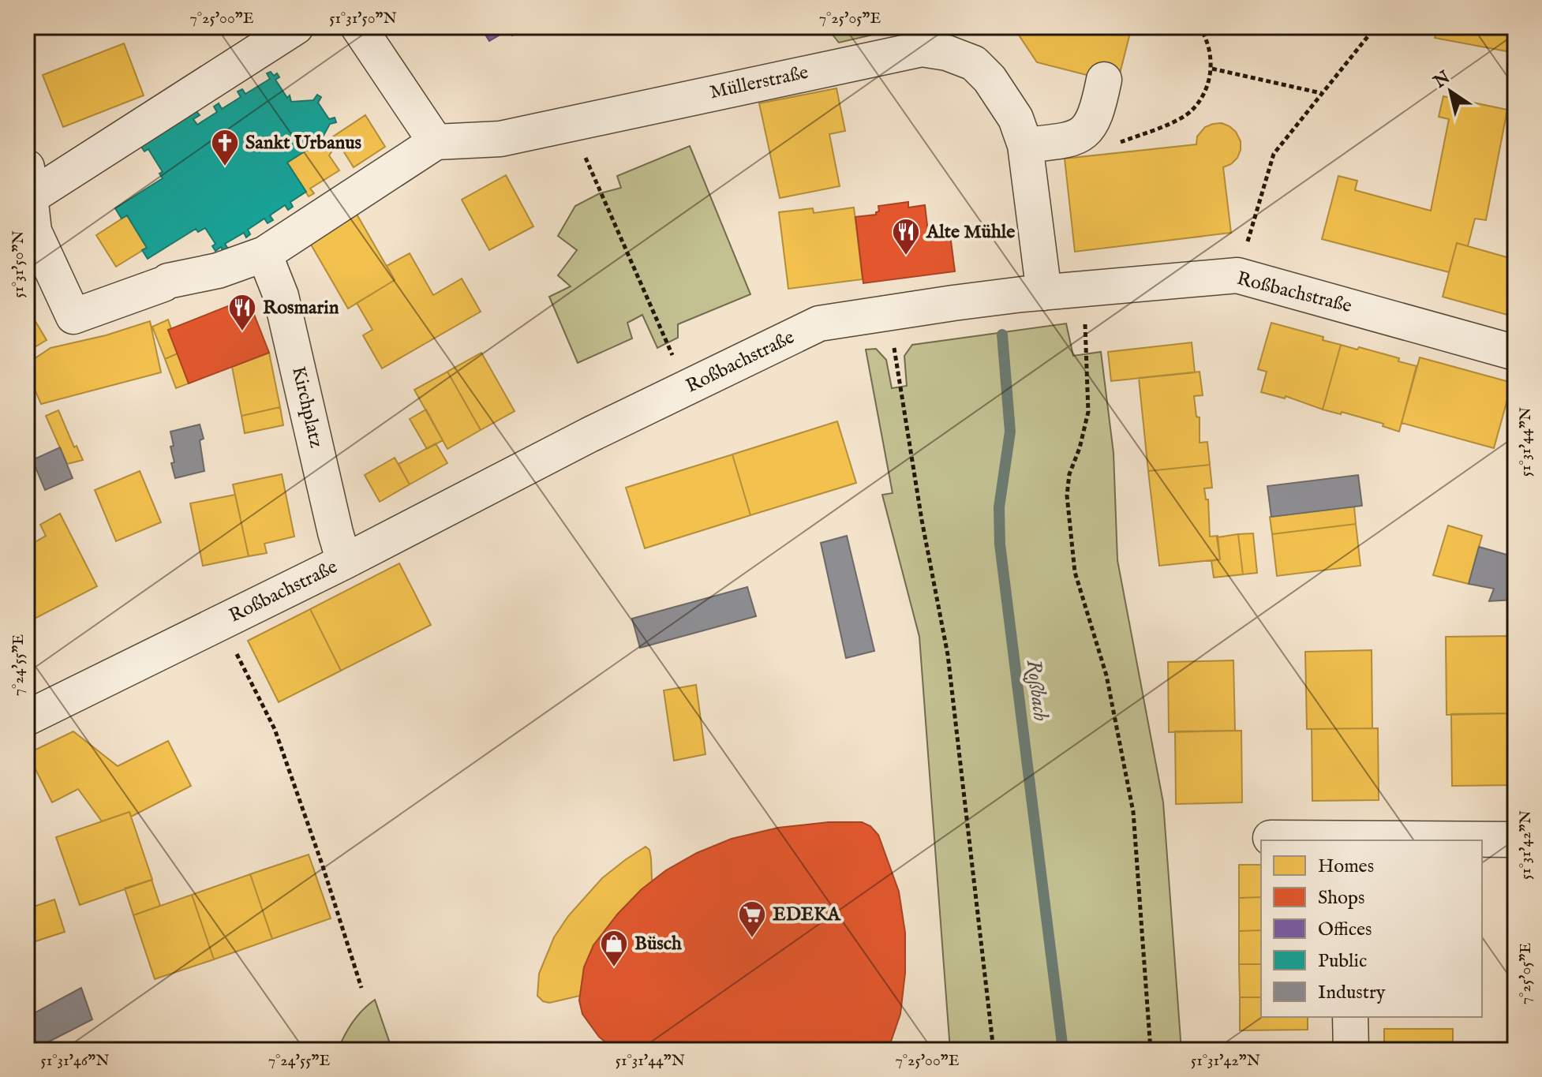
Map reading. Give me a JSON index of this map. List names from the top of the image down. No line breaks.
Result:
{"streets":{"street":["Müllerstraße","Roßbachstraße","Kirchplatz"]},"crossings":[["Müllerstraße","Roßbachstraße"],["Roßbachstraße","Kirchplatz"]],"water":["Roßbach"],"places":{"church":["Sankt Urbanus"],"restaurant":["Alte Mühle","Rosmarin"],"supermarket":["EDEKA"],"shop":["Büsch"]},"legend":["Homes","Shops","Offices","Public","Industry"],"north":"top left","coordinates":["7°25'00\"E","51°31'50\"N","7°25'05\"E","51°31'44\"N","7°24'55\"E","51°31'42\"N","51°31'46\"N"]}
